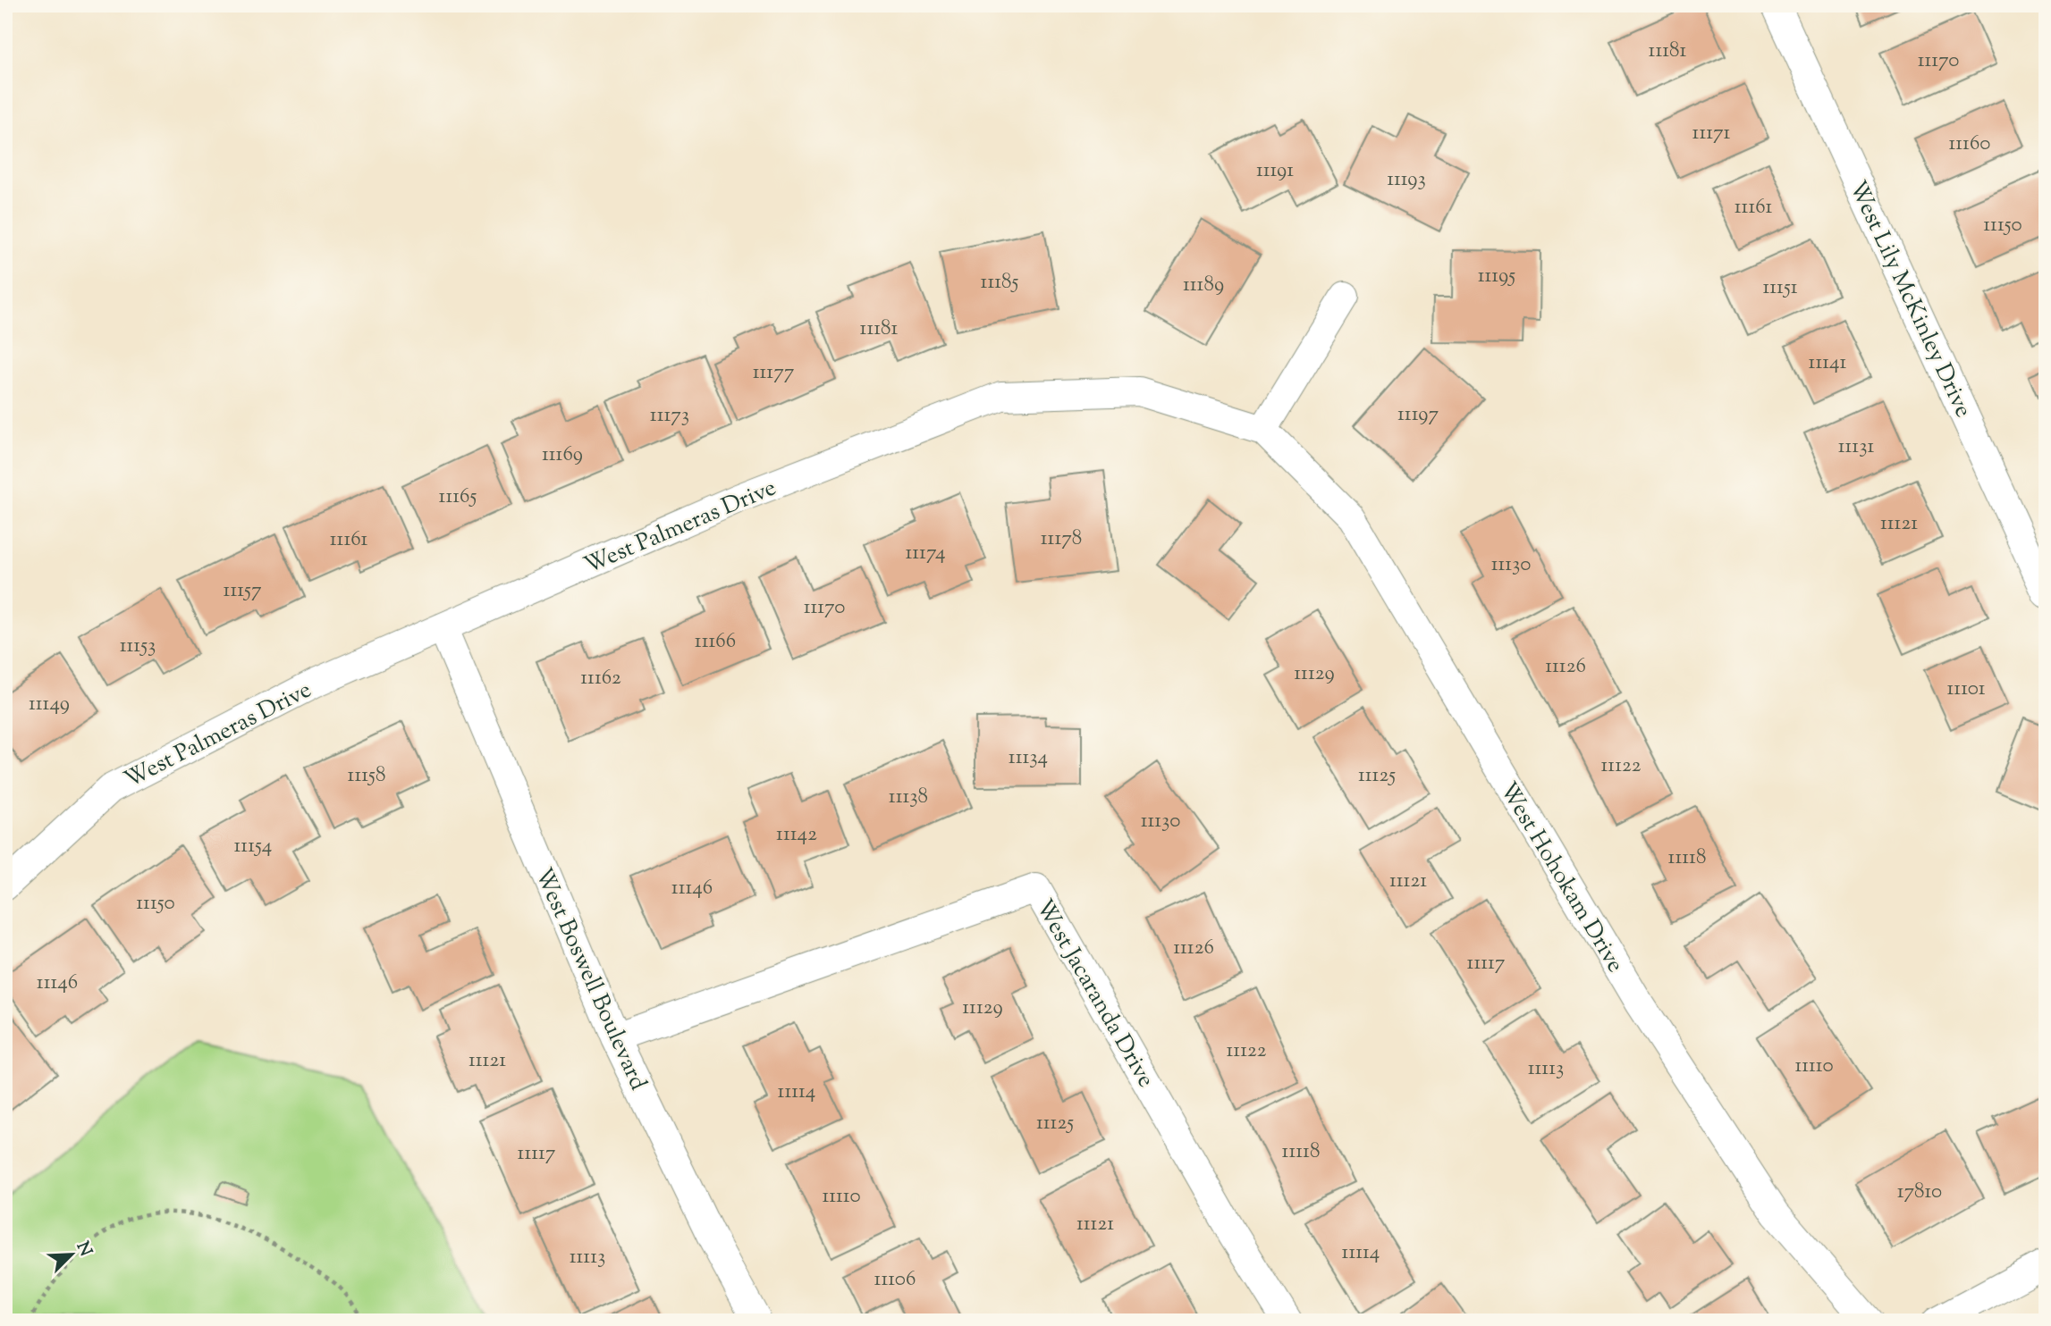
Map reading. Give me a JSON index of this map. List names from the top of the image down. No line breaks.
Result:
{"streets":{"street":["West Lily McKinley Drive","West Palmeras Drive","West Hohokam Drive","West Boswell Boulevard","West Jacaranda Drive"]},"crossings":[["West Palmeras Drive","West Hohokam Drive"],["West Palmeras Drive","West Boswell Boulevard"],["West Boswell Boulevard","West Jacaranda Drive"]],"house_numbers":["11181","11170","11171","11160","11191","11193","11161","11150","11195","11185","11189","11151","11181","11141","11177","11197","11173","11131","11169","11165","11121","11178","11161","11174","11130","11157","11170","11166","11153","11126","11129","11162","11101","11149","11134","11122","11158","11125","11138","11130","11142","11154","11118","11121","11146","11150","11126","11117","11146","11129","11122","11121","11110","11113","11114","11125","11118","11117","17810","11110","11121","11114","11113","11106"],"north":"top right"}
